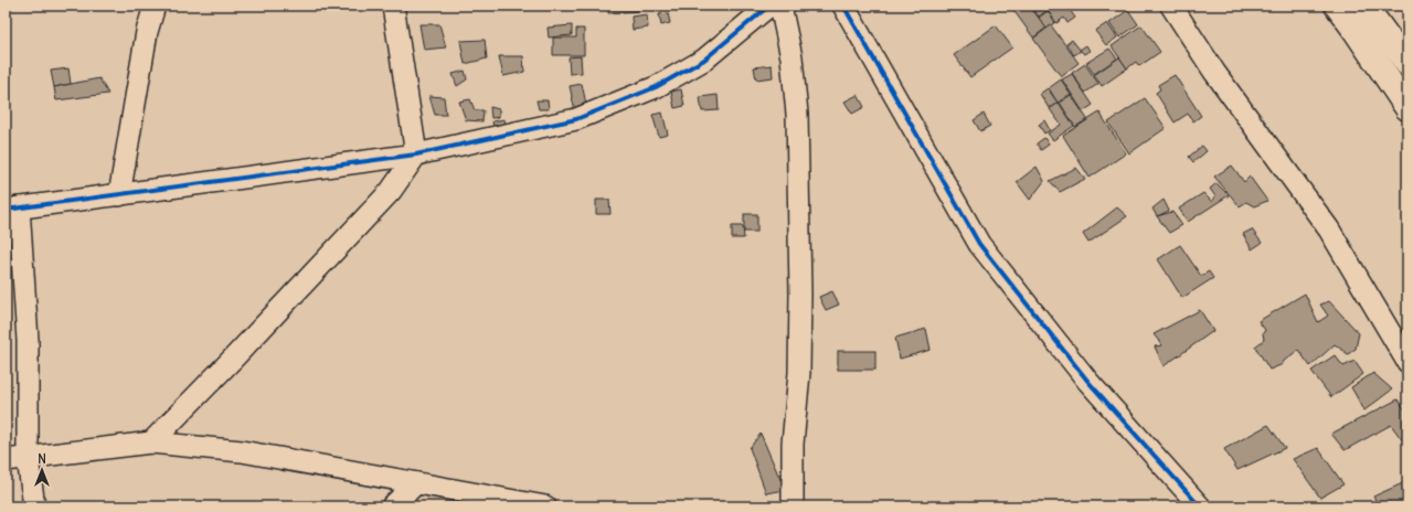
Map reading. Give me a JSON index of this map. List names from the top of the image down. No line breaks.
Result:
{"north":"top"}
